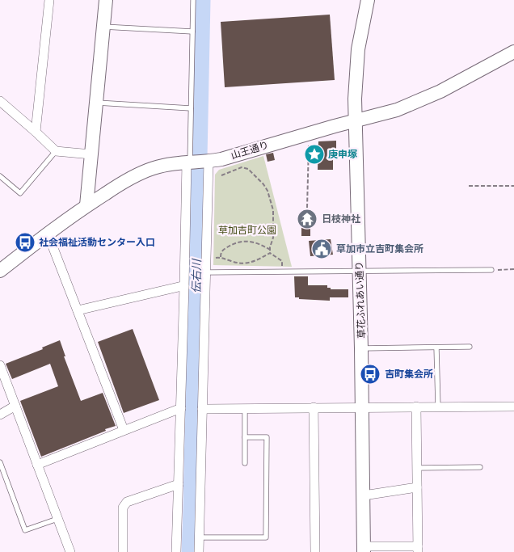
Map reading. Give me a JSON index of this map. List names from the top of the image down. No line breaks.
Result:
{"streets":{"street":["山王通り","草花ふれあい通り"]},"crossings":[["山王通り","草花ふれあい通り"]],"water":["伝右川"],"parks":["草加吉町公園"],"places":{"place":["庚申塚"],"temple":["日枝神社"],"bus stop":["社会福祉活動センター入口","吉町集会所"],"public building":["草加市立吉町集会所"]}}
